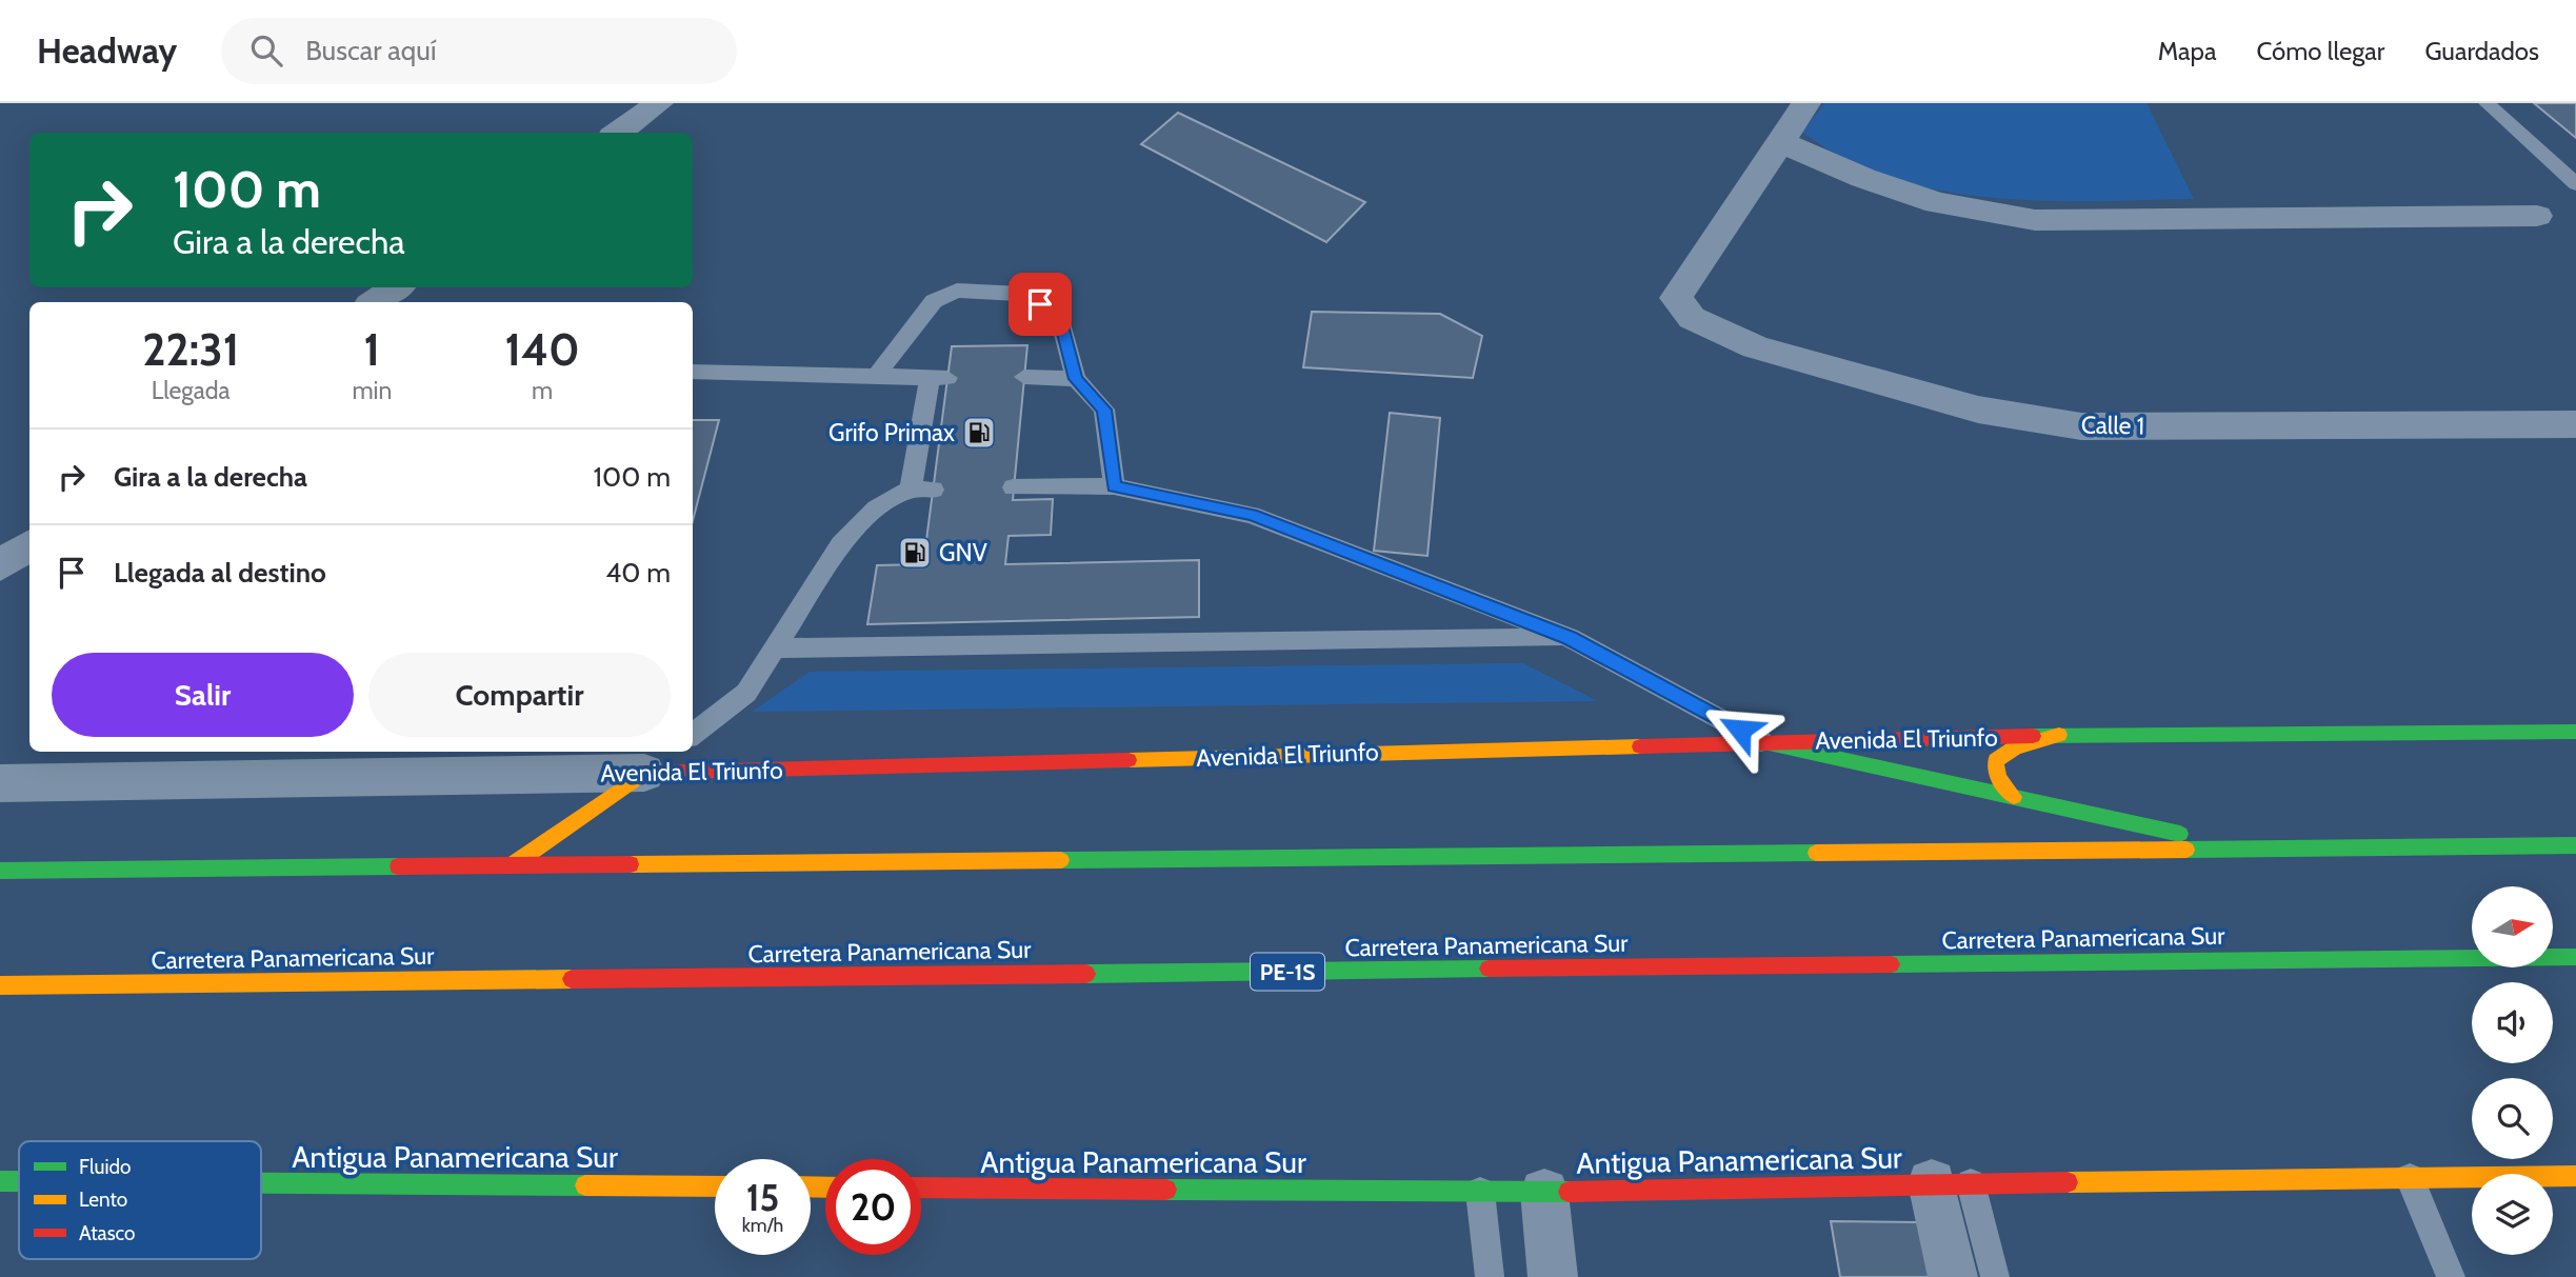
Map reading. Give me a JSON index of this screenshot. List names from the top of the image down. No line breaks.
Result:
{"streets":{"main road":["Avenida El Triunfo","Carretera Panamericana Sur","PE-1S","Antigua Panamericana Sur"],"street":["Calle 1"]},"places":{"fuel station":["Grifo Primax","GNV"]},"legend":["Fluido","Lento","Atasco"],"north":"right","page":{"header":"Headway","search":"Buscar aquí","nav":["Mapa","Cómo llegar","Guardados"],"turn":["100 m","Gira a la derecha"],"eta":["22:31","Llegada","1","min","140","m"],"list":[{"name":"Gira a la derecha","value":"100 m"},{"name":"Llegada al destino","value":"40 m"}],"buttons":["Salir","Compartir"],"speed":"15 km/h","limit":"20"}}
